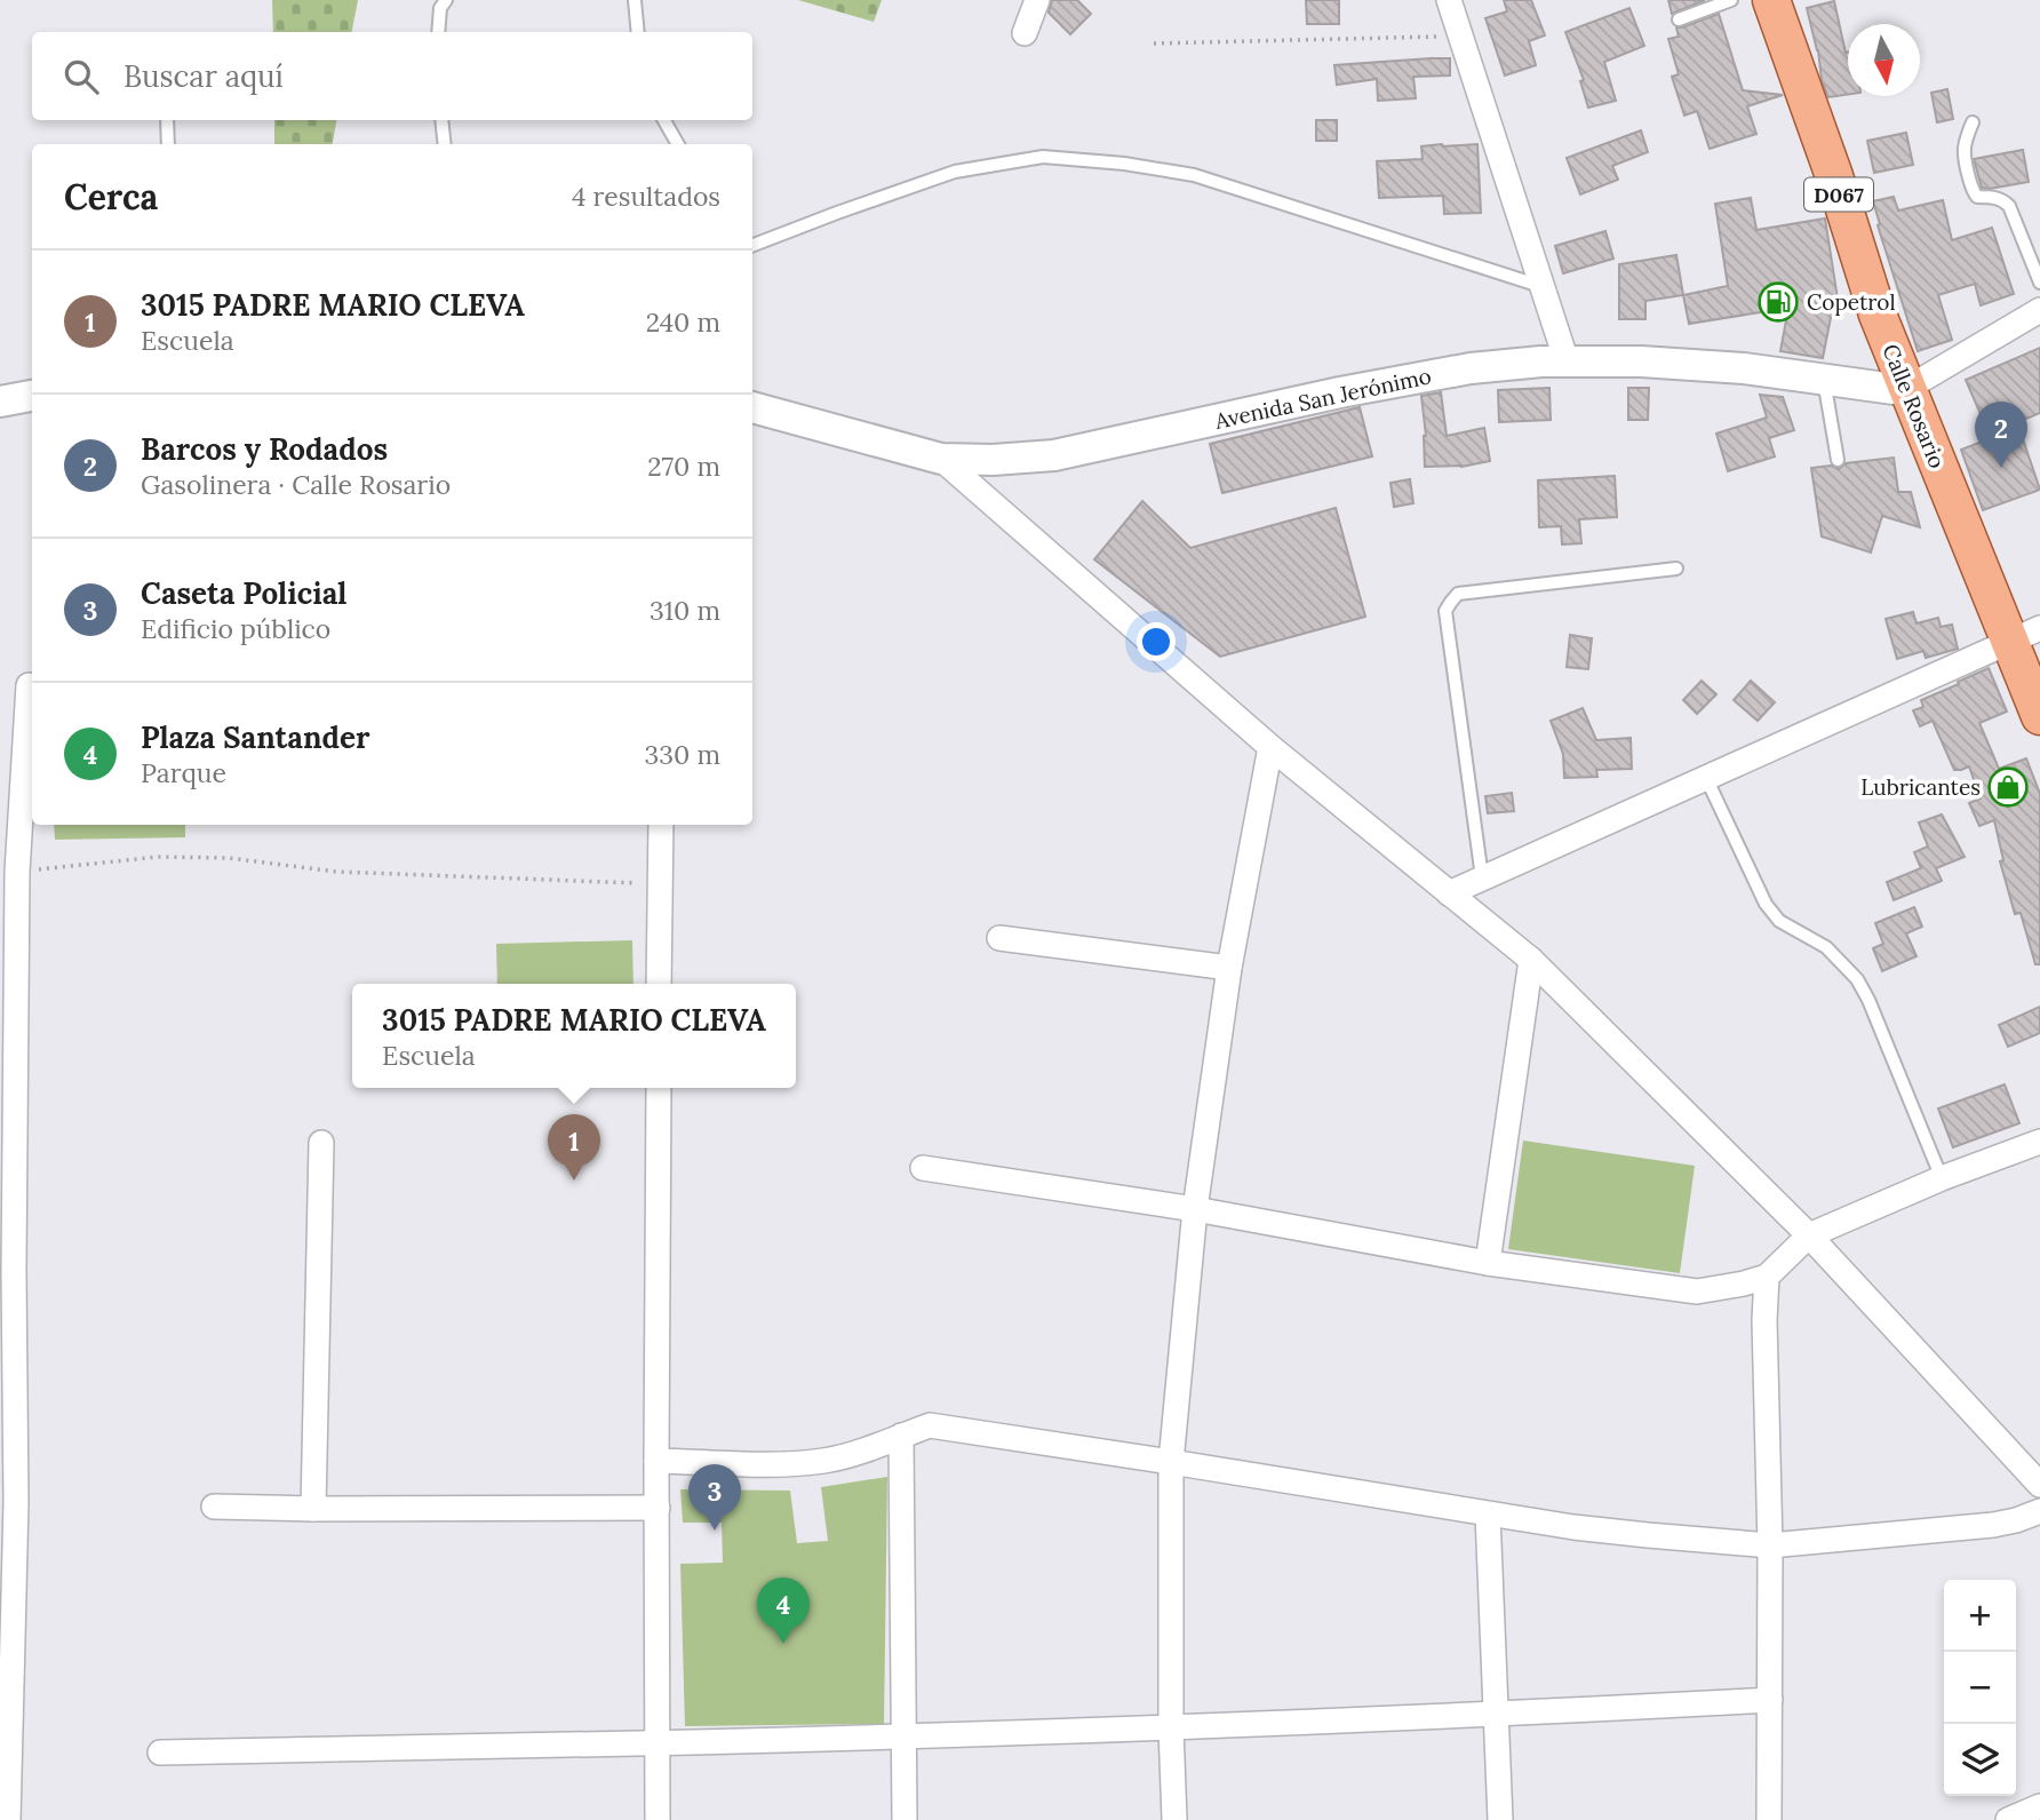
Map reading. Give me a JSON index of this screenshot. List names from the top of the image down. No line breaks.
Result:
{"streets":{"main road":["D067","Calle Rosario"],"street":["Avenida San Jerónimo"]},"crossings":[["Avenida San Jerónimo","Calle Rosario"]],"places":{"fuel station":["Copetrol"],"shop":["Lubricantes"]},"north":"bottom","page":{"search":"Buscar aquí","heading":["Cerca","4 resultados"],"list":[{"mark":"1","name":"3015 PADRE MARIO CLEVA","note":"Escuela","value":"240 m"},{"mark":"2","name":"Barcos y Rodados","note":"Gasolinera · Calle Rosario","value":"270 m"},{"mark":"3","name":"Caseta Policial","note":"Edificio público","value":"310 m"},{"mark":"4","name":"Plaza Santander","note":"Parque","value":"330 m"}],"pins":["2","1","3","4"],"popup":["3015 PADRE MARIO CLEVA","Escuela"],"map_buttons":["+","−"]}}
